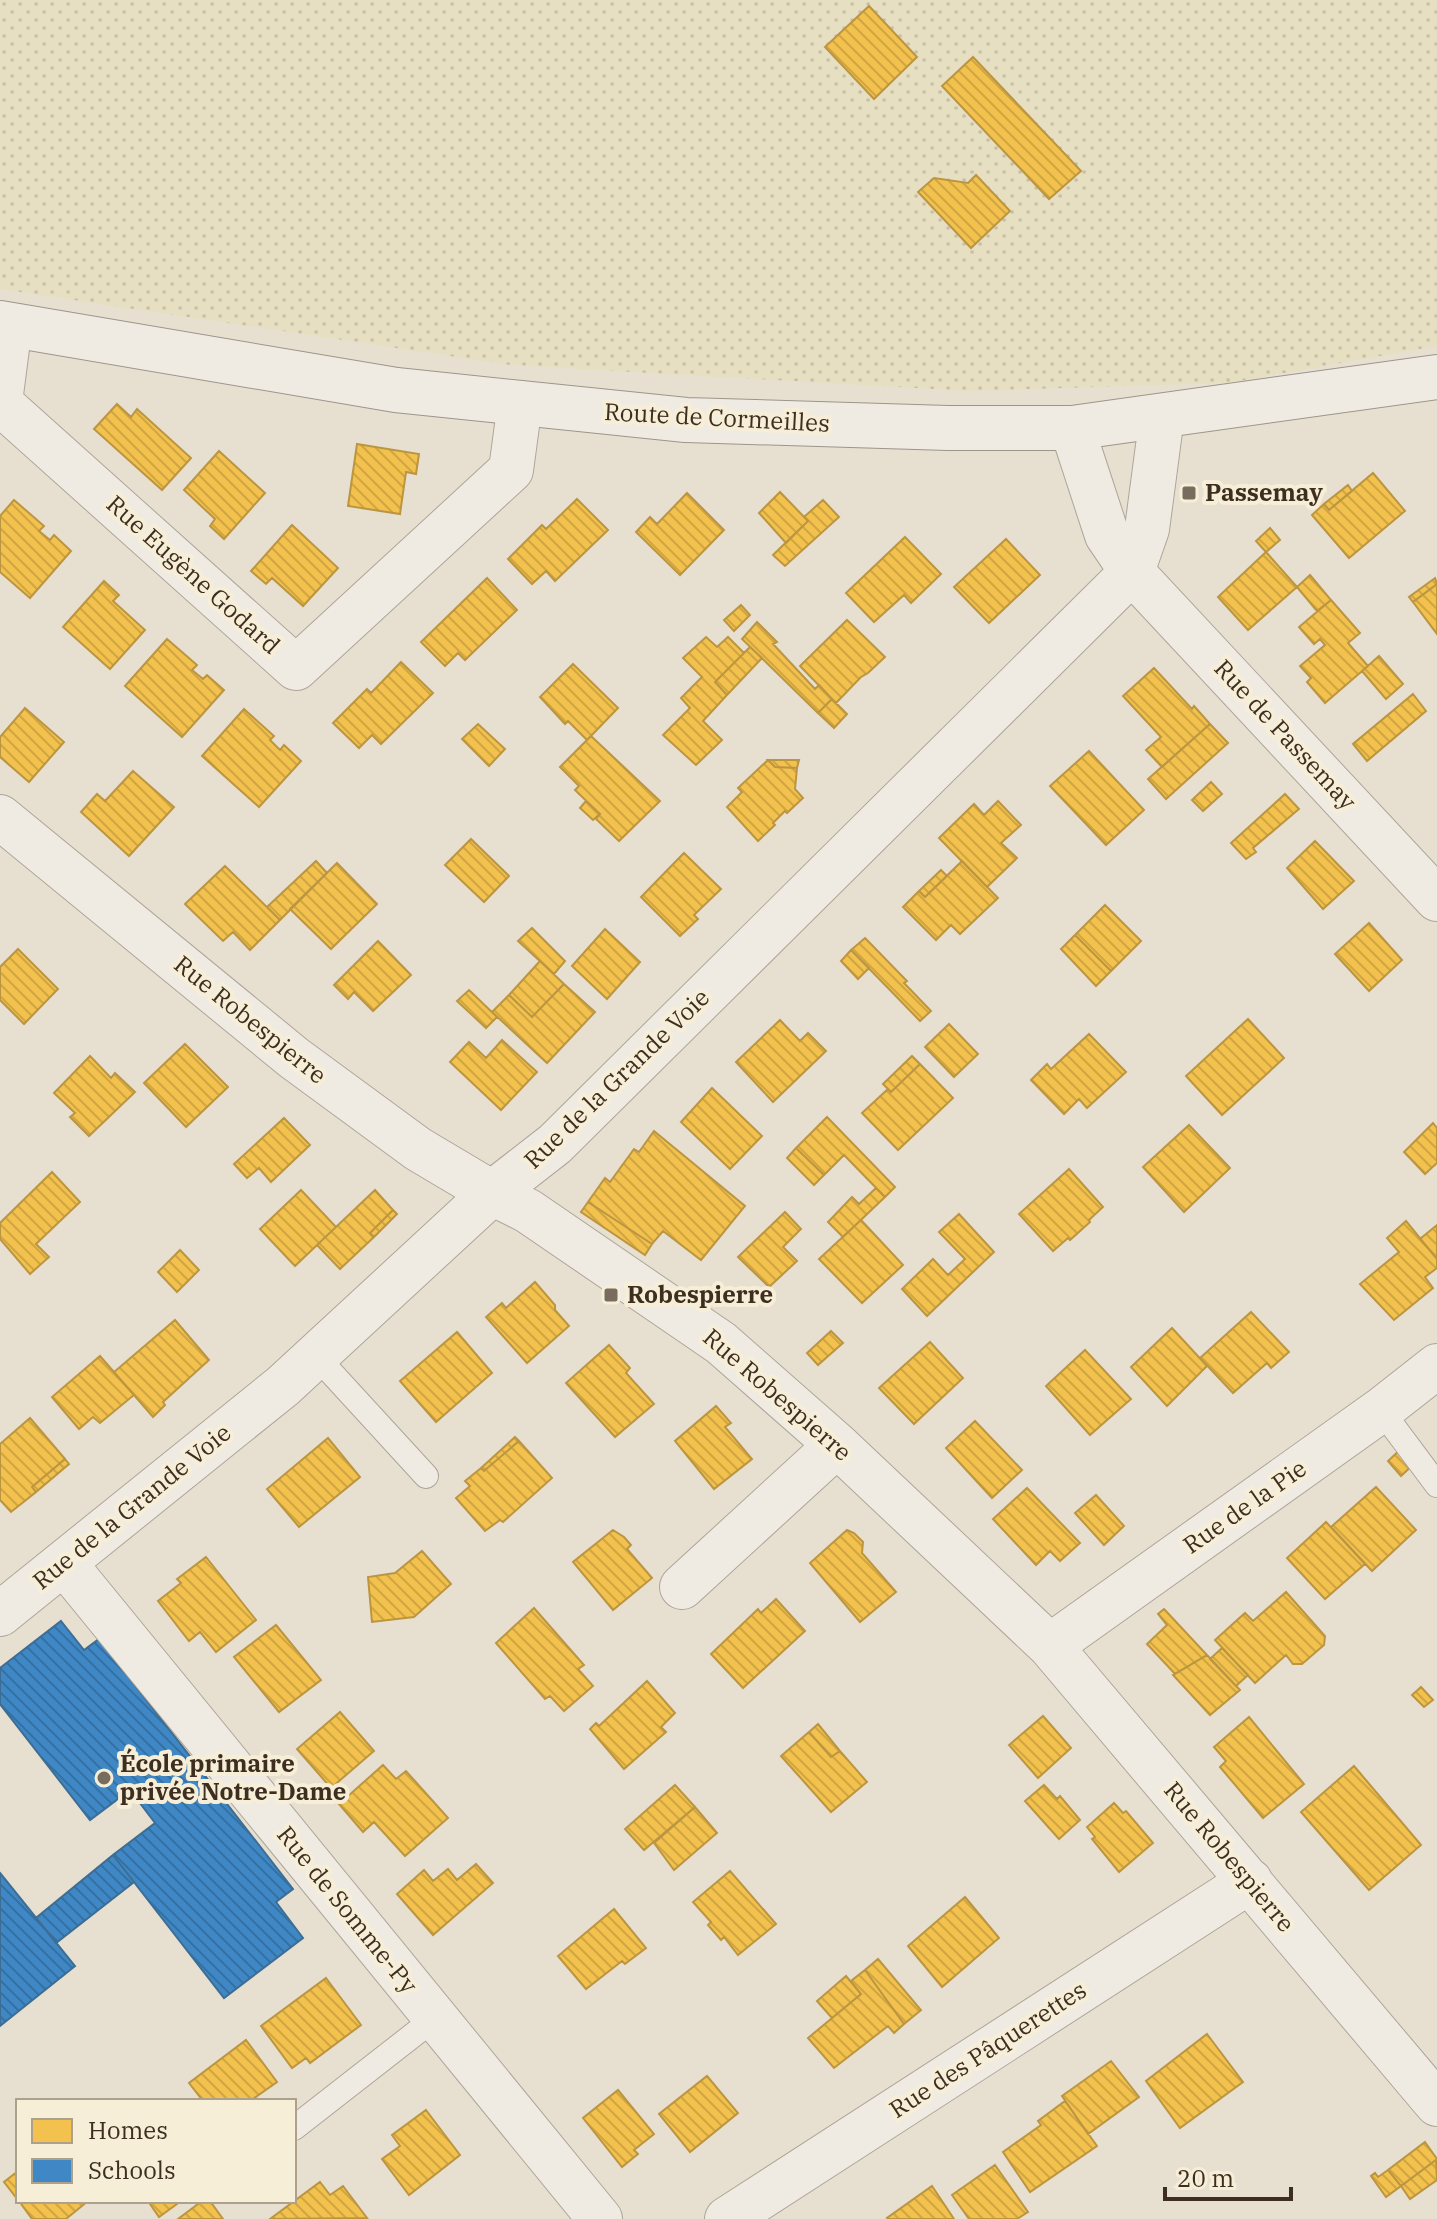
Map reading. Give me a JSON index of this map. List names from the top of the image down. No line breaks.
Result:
{"streets":{"street":["Route de Cormeilles","Rue Eugène Godard","Rue de Passemay","Rue Robespierre","Rue de la Grande Voie","Rue de la Pie","Rue de Somme-Py","Rue des Pâquerettes"]},"crossings":[["Route de Cormeilles","Rue Eugène Godard"],["Route de Cormeilles","Rue de la Grande Voie"],["Rue de Passemay","Rue de la Grande Voie"],["Rue Robespierre","Rue de la Grande Voie"],["Rue Robespierre","Rue de la Pie"],["Rue Robespierre","Rue des Pâquerettes"],["Rue de la Grande Voie","Rue de Somme-Py"]],"places":{"transit":["Passemay","Robespierre"],"other":["École primaire privée Notre-Dame"]},"legend":["Homes","Schools"],"scale_bar":"20 m"}
